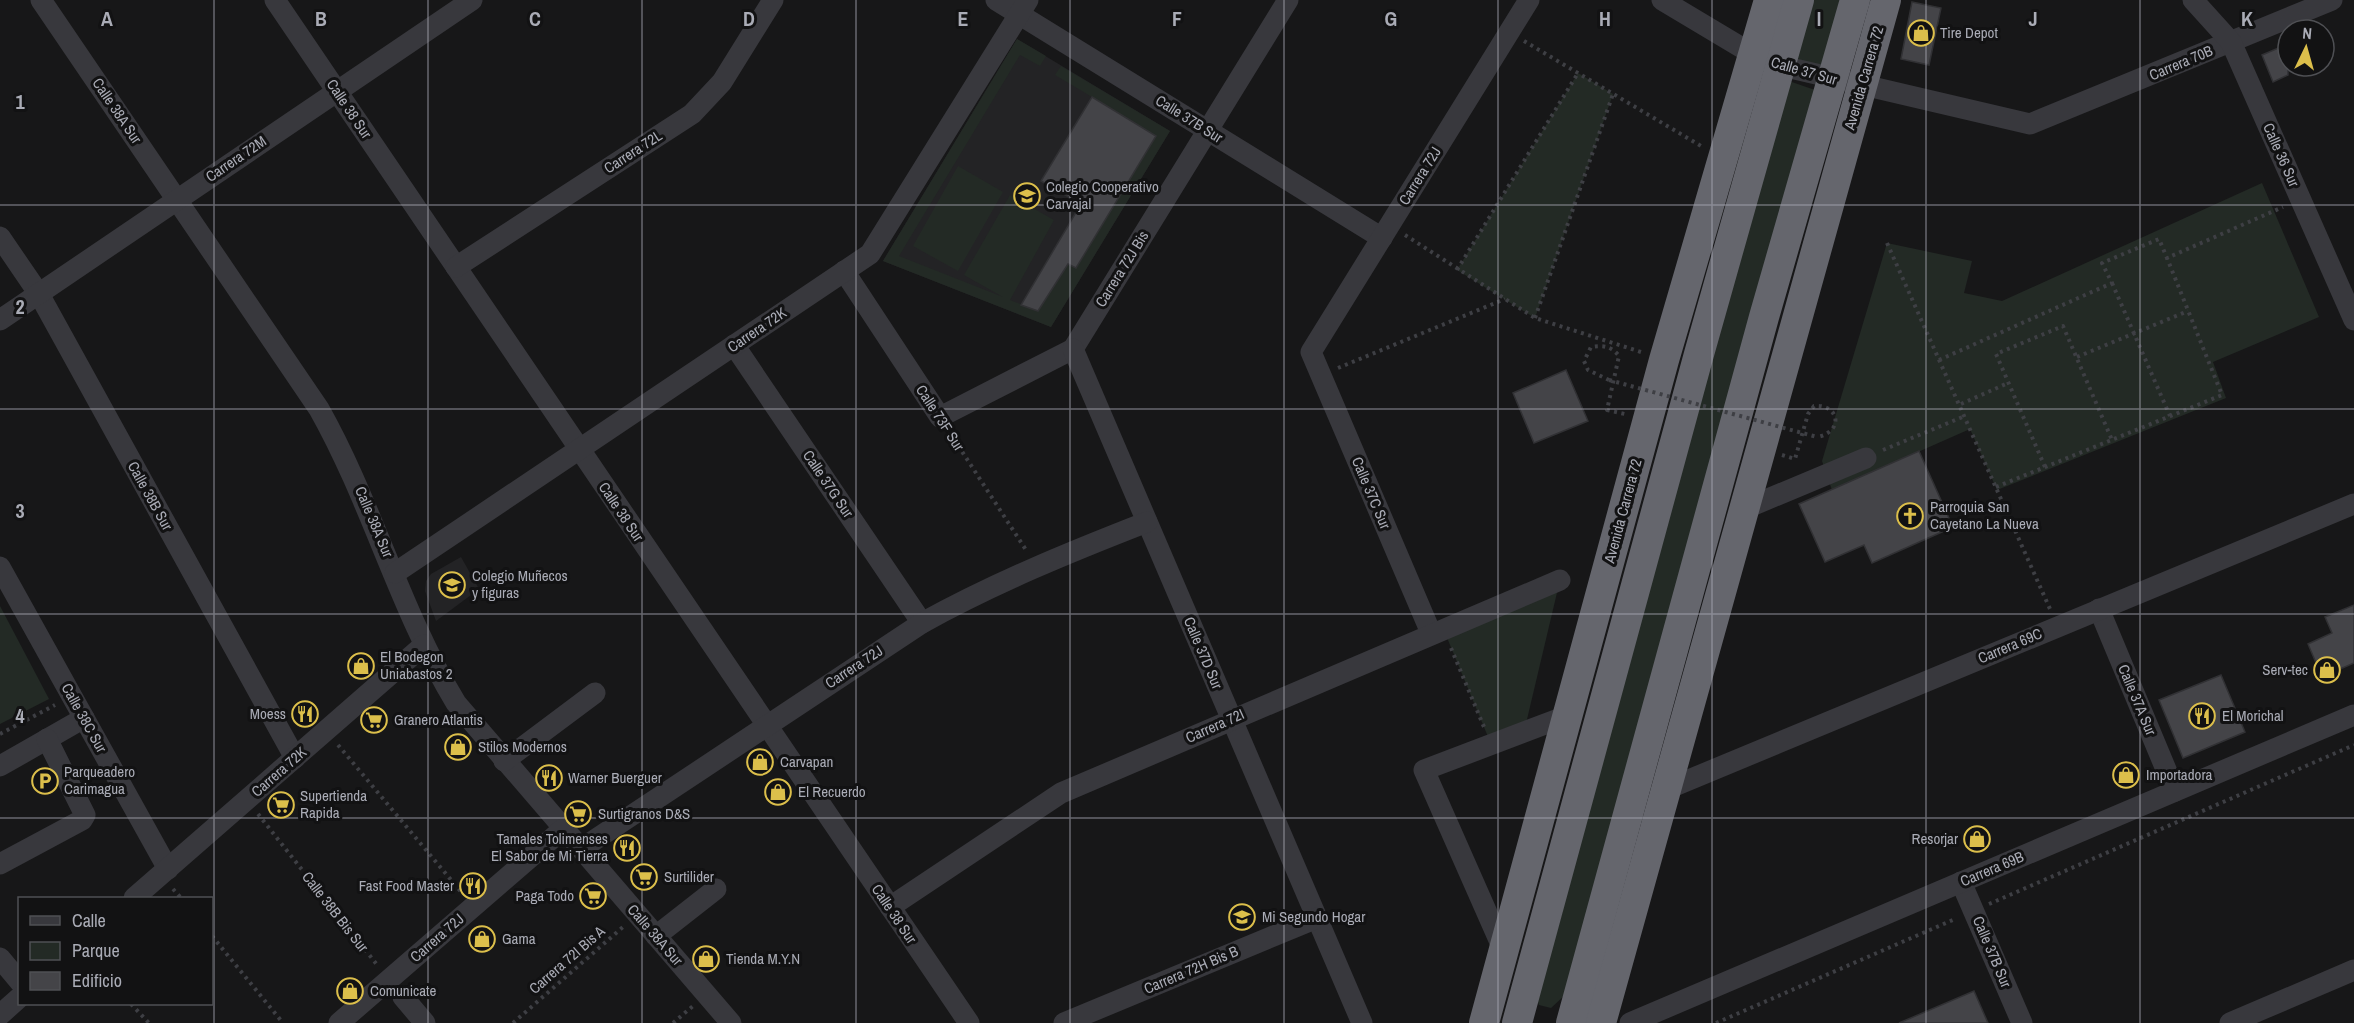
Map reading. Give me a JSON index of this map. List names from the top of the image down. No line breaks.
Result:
{"streets":{"highway":["Avenida Carrera 72"],"street":["Carrera 70B","Calle 37 Sur","Calle 38 Sur","Calle 38A Sur","Calle 37B Sur","Carrera 72L","Calle 36 Sur","Carrera 72M","Carrera 72J","Carrera 72J Bis","Carrera 72K","Calle 73F Sur","Calle 37G Sur","Calle 37C Sur","Calle 38B Sur","Carrera 69C","Calle 37D Sur","Calle 37A Sur","Calle 38C Sur","Carrera 72I","Carrera 69B","Carrera 72H Bis B"],"path":["Calle 38B Bis Sur","Carrera 72I Bis A"]},"crossings":[["Carrera 70B","Calle 37 Sur"],["Carrera 70B","Calle 36 Sur"],["Calle 37 Sur","Avenida Carrera 72"],["Avenida Carrera 72","Carrera 69C"],["Calle 38 Sur","Carrera 72L"],["Calle 38 Sur","Carrera 72M"],["Calle 38 Sur","Carrera 72J"],["Calle 38 Sur","Carrera 72K"],["Calle 38 Sur","Carrera 72I"],["Calle 38A Sur","Carrera 72M"],["Calle 38A Sur","Carrera 72J"],["Calle 38A Sur","Carrera 72K"],["Calle 38A Sur","Carrera 72I Bis A"],["Calle 37B Sur","Carrera 72J"],["Calle 37B Sur","Carrera 72J Bis"],["Calle 37B Sur","Carrera 72K"],["Calle 37B Sur","Carrera 69B"],["Carrera 72M","Calle 38B Sur"],["Carrera 72J","Calle 73F Sur"],["Carrera 72J","Calle 37G Sur"],["Carrera 72J","Calle 37C Sur"],["Carrera 72J","Calle 37D Sur"],["Carrera 72J","Calle 38B Bis Sur"],["Carrera 72J Bis","Calle 37D Sur"],["Carrera 72K","Calle 73F Sur"],["Carrera 72K","Calle 37G Sur"],["Carrera 72K","Calle 38B Sur"],["Carrera 72K","Calle 38C Sur"],["Carrera 72K","Calle 38B Bis Sur"],["Calle 37C Sur","Carrera 72I"],["Carrera 69C","Calle 37A Sur"],["Calle 37D Sur","Carrera 72I"],["Calle 37D Sur","Carrera 72H Bis B"],["Calle 37A Sur","Carrera 69B"]],"places":{"shop":["Tire Depot","El Bodegon Uniabastos 2","Serv-tec","Stilos Modernos","Carvapan","Importadora","El Recuerdo","Resorjar","Gama","Tienda M.Y.N","Comunicate"],"school or university":["Colegio Cooperativo Carvajal","Colegio Muñecos y figuras","Mi Segundo Hogar"],"church":["Parroquia San Cayetano La Nueva"],"restaurant":["Moess","El Morichal","Warner Buerguer","Tamales Tolimenses El Sabor de Mi Tierra","Fast Food Master"],"supermarket":["Granero Atlantis","Supertienda Rapida","Surtigranos D&S","Surtilider","Paga Todo"],"parking":["Parqueadero Carimagua"]},"legend":["Calle","Parque","Edificio"],"north":"top","grid":{"columns":["A","B","C","D","E","F","G","H","I","J","K"],"rows":["1","2","3","4"]}}
